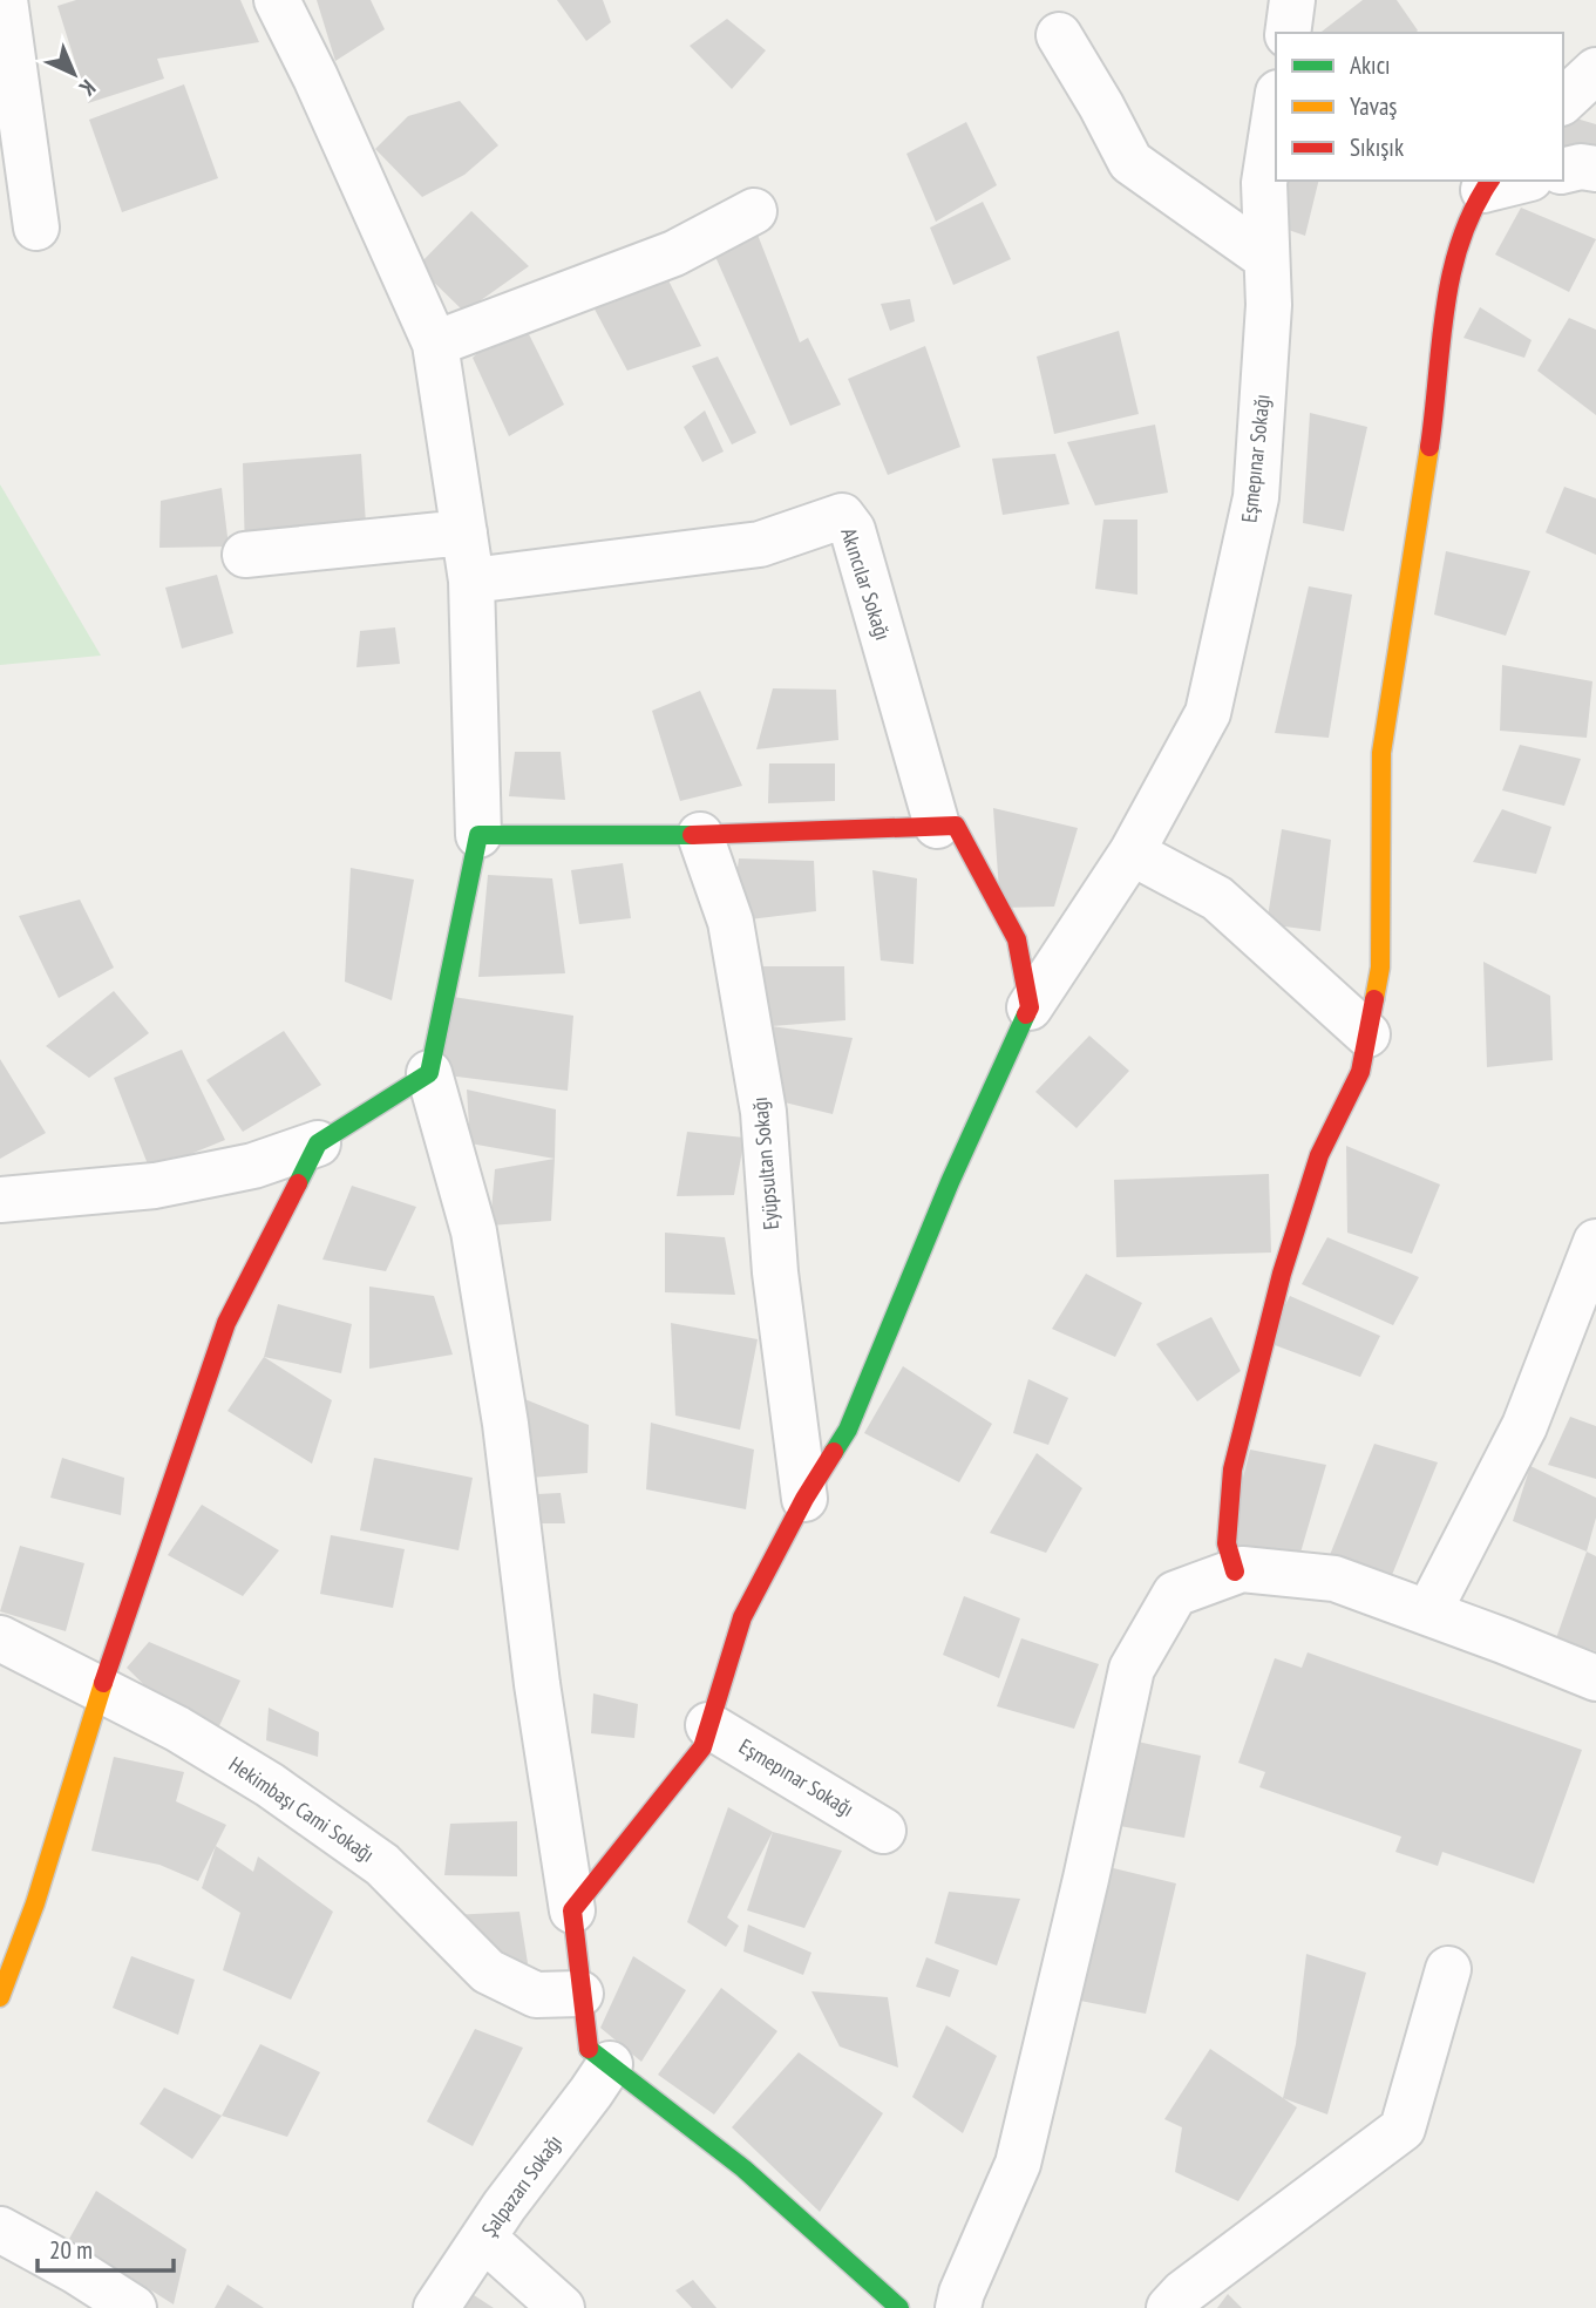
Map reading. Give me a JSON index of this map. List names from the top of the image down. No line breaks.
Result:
{"streets":{"street":["Eşmepınar Sokağı","Akıncılar Sokağı","Eyüpsultan Sokağı","Hekimbaşı Cami Sokağı","Şalpazarı Sokağı"]},"legend":["Akıcı","Yavaş","Sıkışık"],"scale_bar":"20 m","north":"bottom right"}
